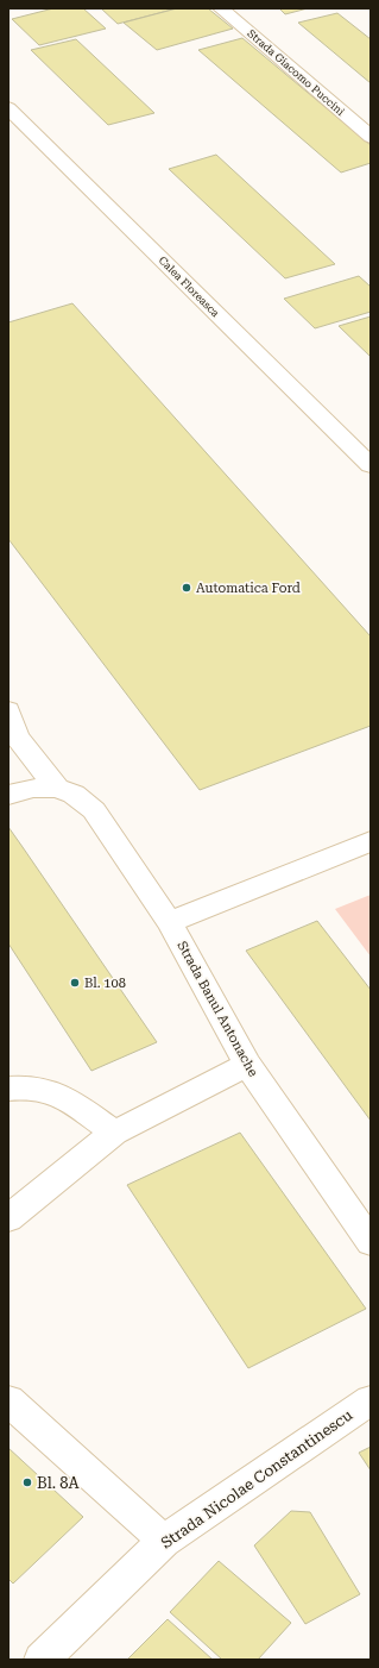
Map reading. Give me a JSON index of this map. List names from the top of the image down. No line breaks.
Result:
{"streets":{"street":["Strada Giacomo Puccini","Calea Floreasca","Strada Banul Antonache","Strada Nicolae Constantinescu"]},"places":["Automatica Ford","Bl. 108","Bl. 8A"]}
